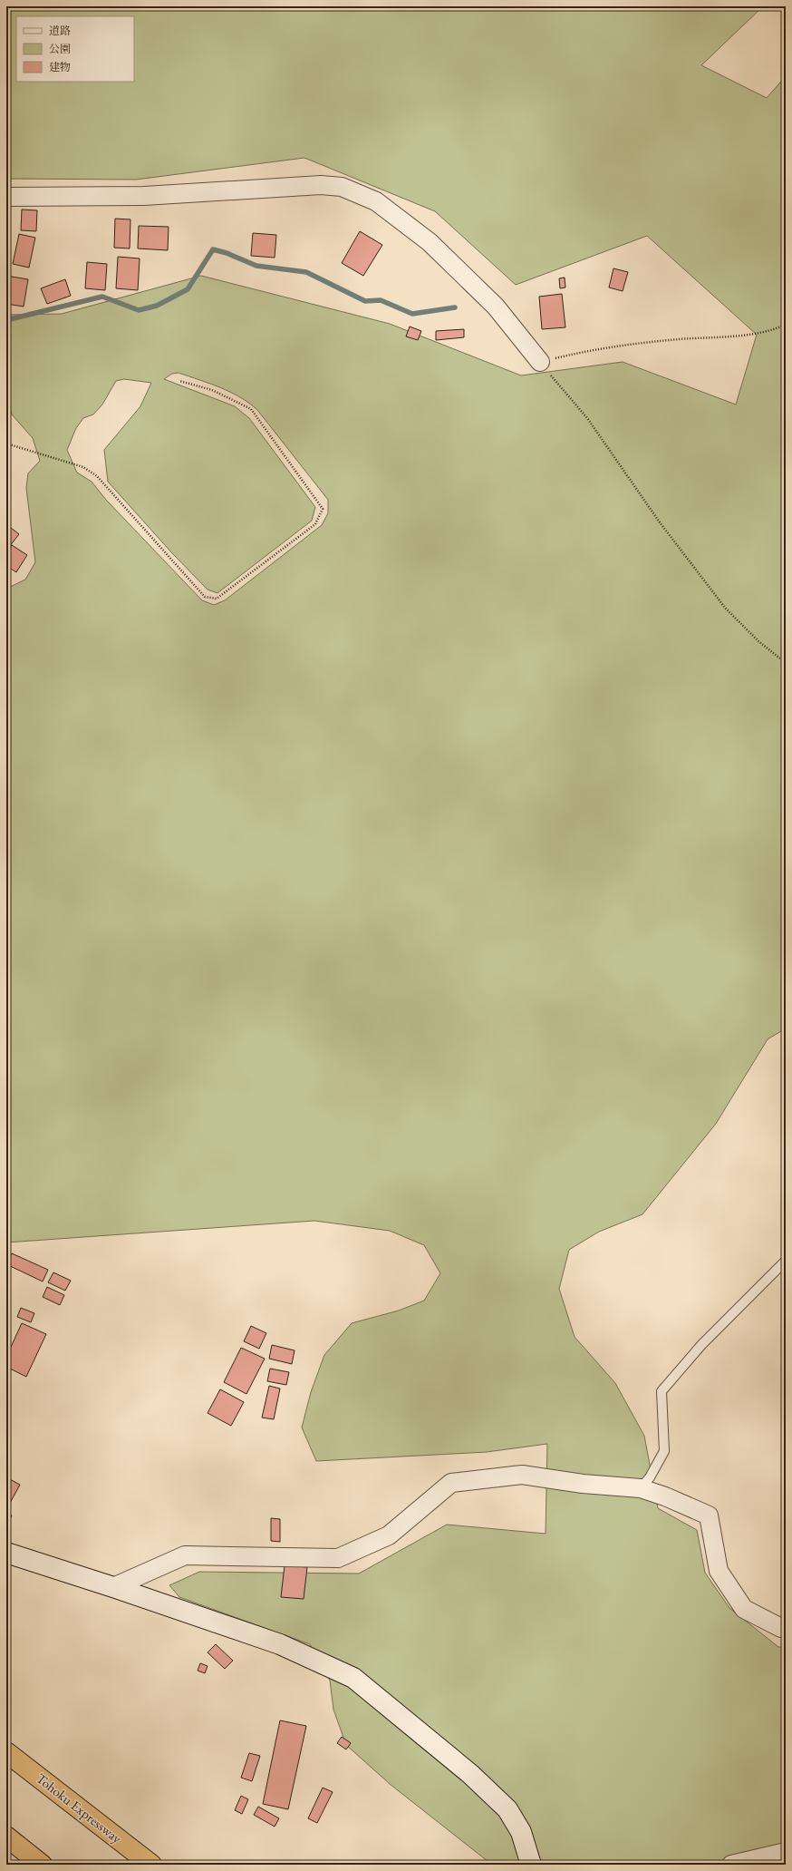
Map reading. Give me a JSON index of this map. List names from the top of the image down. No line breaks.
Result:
{"streets":{"highway":["Tohoku Expressway"]},"legend":["道路","公園","建物"]}
